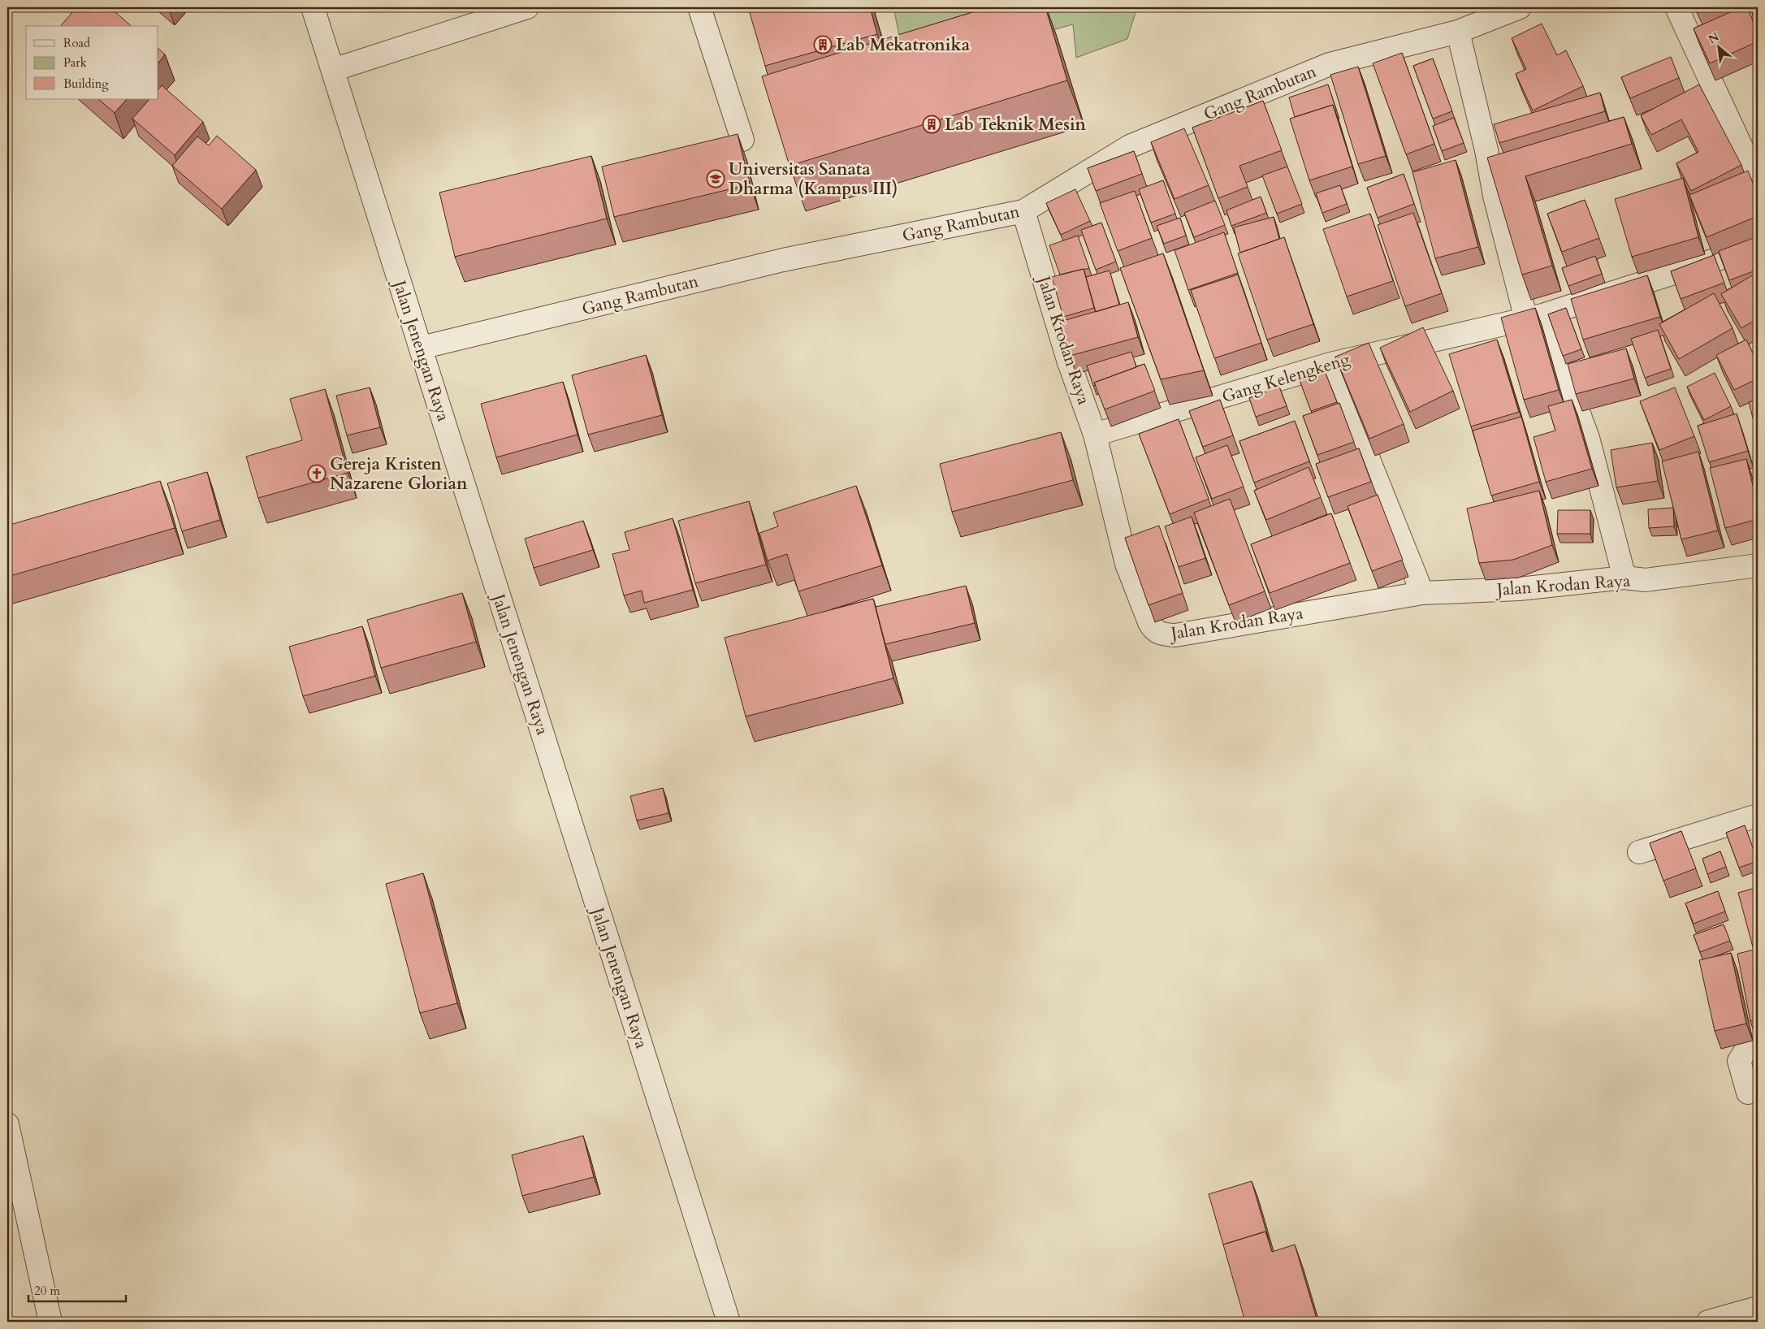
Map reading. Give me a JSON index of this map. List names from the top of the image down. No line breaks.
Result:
{"streets":{"street":["Gang Rambutan","Jalan Krodan Raya","Jalan Jenengan Raya","Gang Kelengkeng"]},"crossings":[["Gang Rambutan","Jalan Krodan Raya"],["Gang Rambutan","Jalan Jenengan Raya"],["Jalan Krodan Raya","Gang Kelengkeng"]],"places":{"building":["Lab Mekatronika","Lab Teknik Mesin"],"school or university":["Universitas Sanata Dharma (Kampus III)"],"church":["Gereja Kristen Nazarene Glorian"]},"legend":["Road","Park","Building"],"scale_bar":"20 m","north":"top left"}
